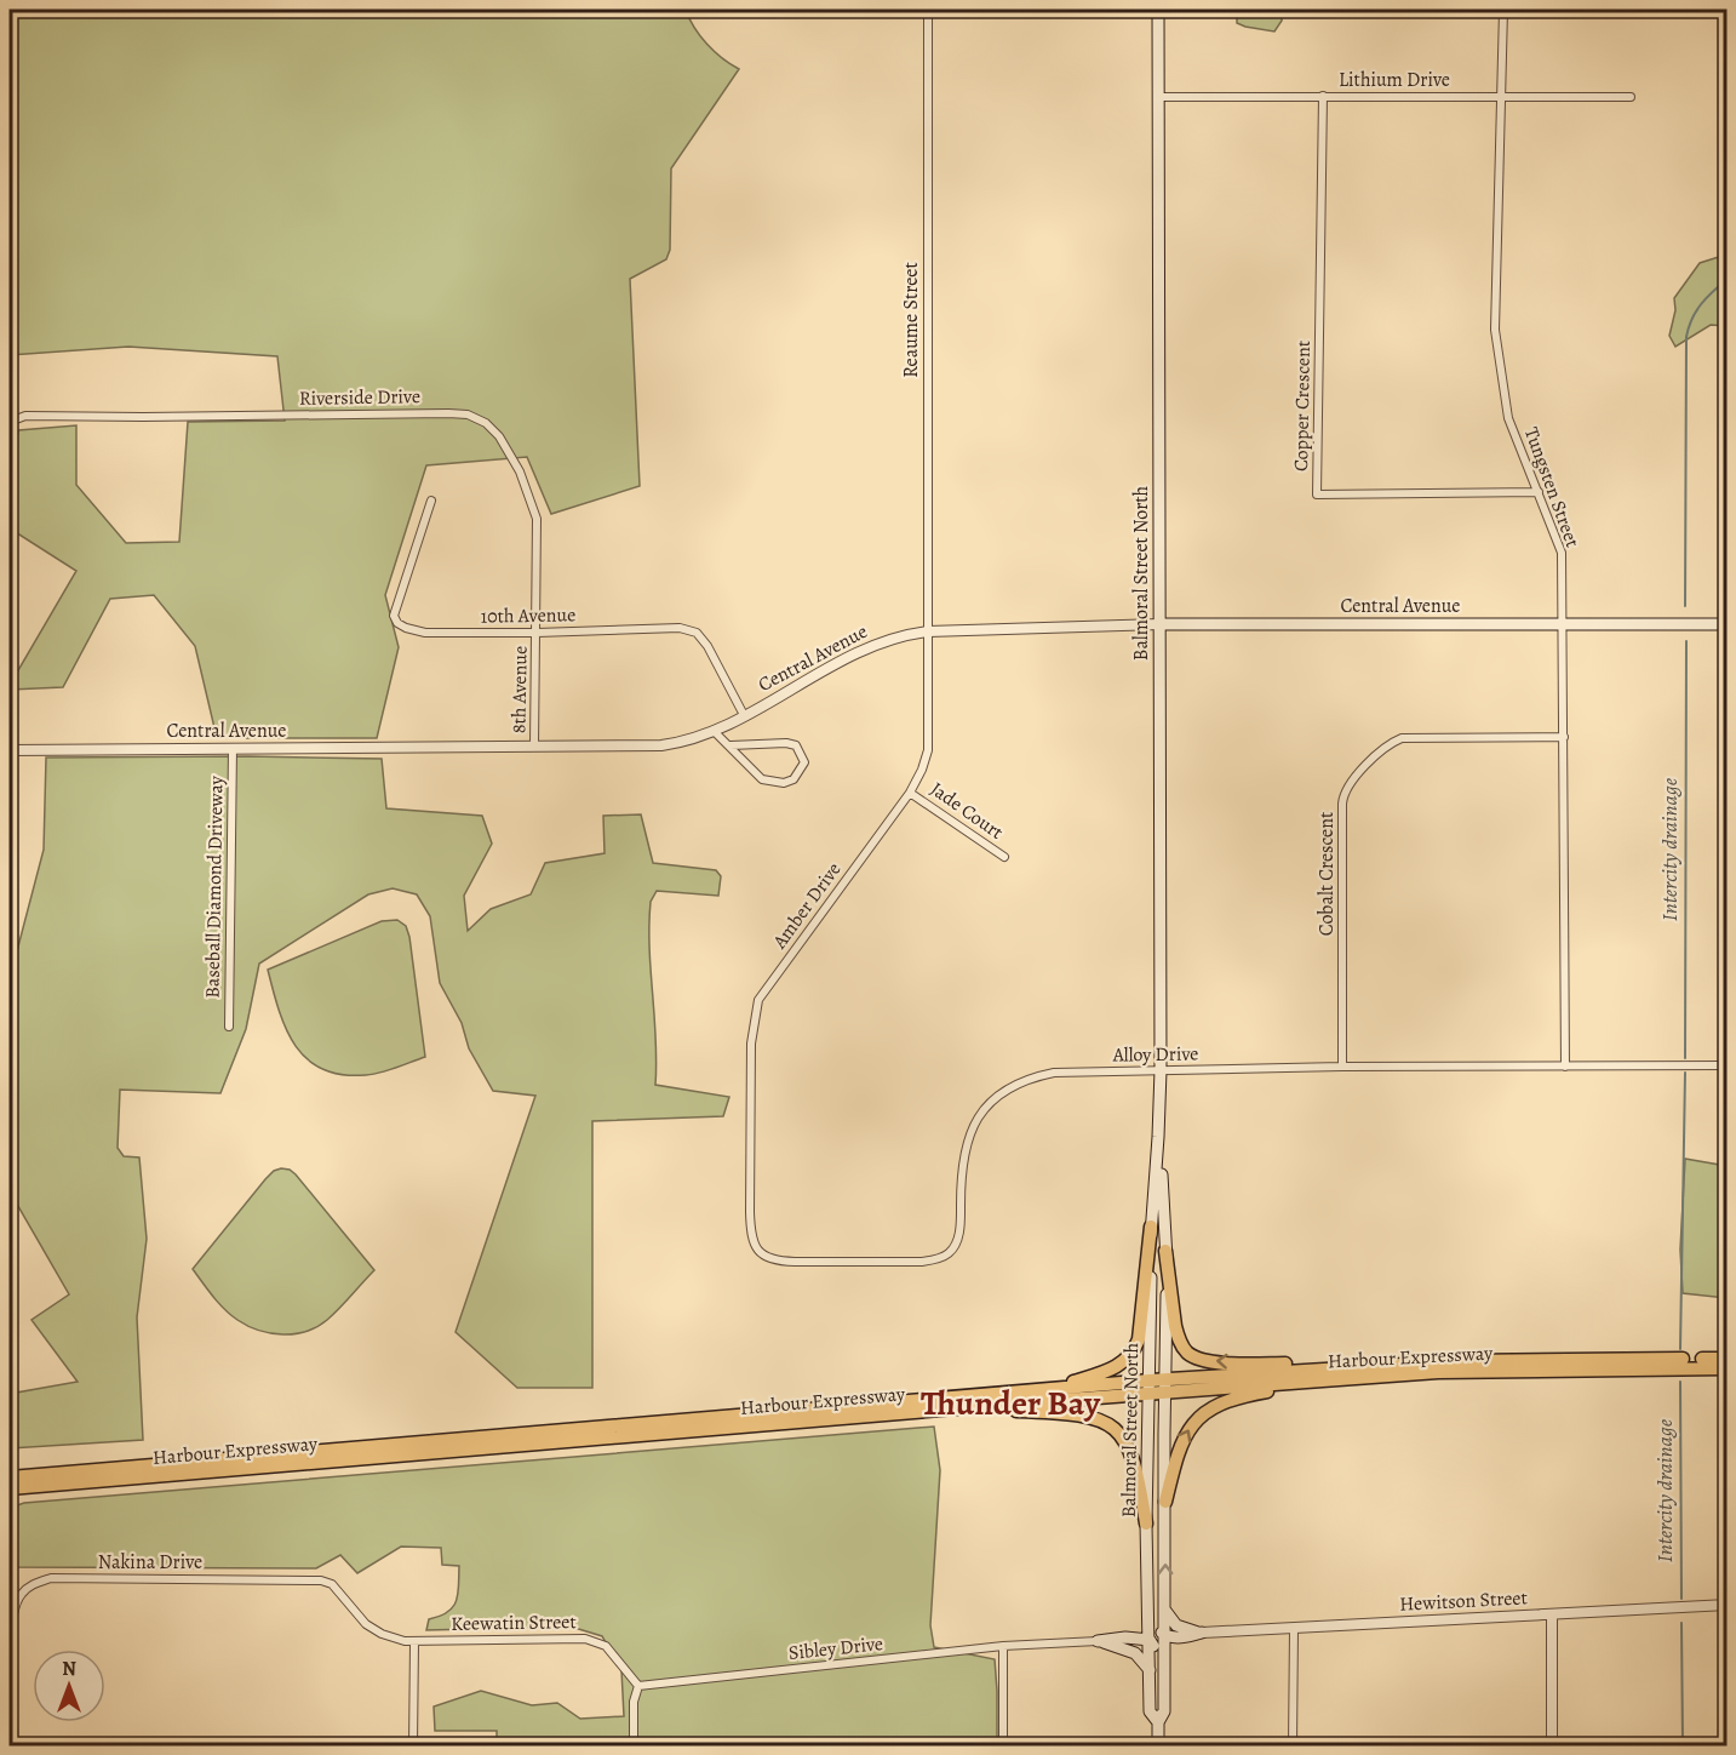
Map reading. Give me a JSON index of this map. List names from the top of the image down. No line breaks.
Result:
{"streets":{"main road":["Balmoral Street North","Central Avenue","Harbour Expressway"],"street":["Lithium Drive","Reaume Street","Riverside Drive","Copper Crescent","Tungsten Street","10th Avenue","8th Avenue","Jade Court","Cobalt Crescent","Baseball Diamond Driveway","Amber Drive","Alloy Drive","Nakina Drive","Hewitson Street","Keewatin Street","Sibley Drive"]},"crossings":[["Lithium Drive","Copper Crescent"],["Lithium Drive","Tungsten Street"],["Lithium Drive","Balmoral Street North"],["Reaume Street","Central Avenue"],["Reaume Street","Amber Drive"],["Riverside Drive","10th Avenue"],["Riverside Drive","8th Avenue"],["Copper Crescent","Tungsten Street"],["Tungsten Street","Central Avenue"],["Tungsten Street","Cobalt Crescent"],["Tungsten Street","Alloy Drive"],["Balmoral Street North","Central Avenue"],["Balmoral Street North","Alloy Drive"],["Balmoral Street North","Harbour Expressway"],["Central Avenue","10th Avenue"],["Central Avenue","8th Avenue"],["Central Avenue","Baseball Diamond Driveway"],["Central Avenue","Amber Drive"],["10th Avenue","8th Avenue"],["Jade Court","Amber Drive"],["Cobalt Crescent","Alloy Drive"],["Amber Drive","Alloy Drive"],["Nakina Drive","Keewatin Street"],["Keewatin Street","Sibley Drive"]],"districts":["Thunder Bay"],"water":["Intercity drainage"],"north":"top"}
